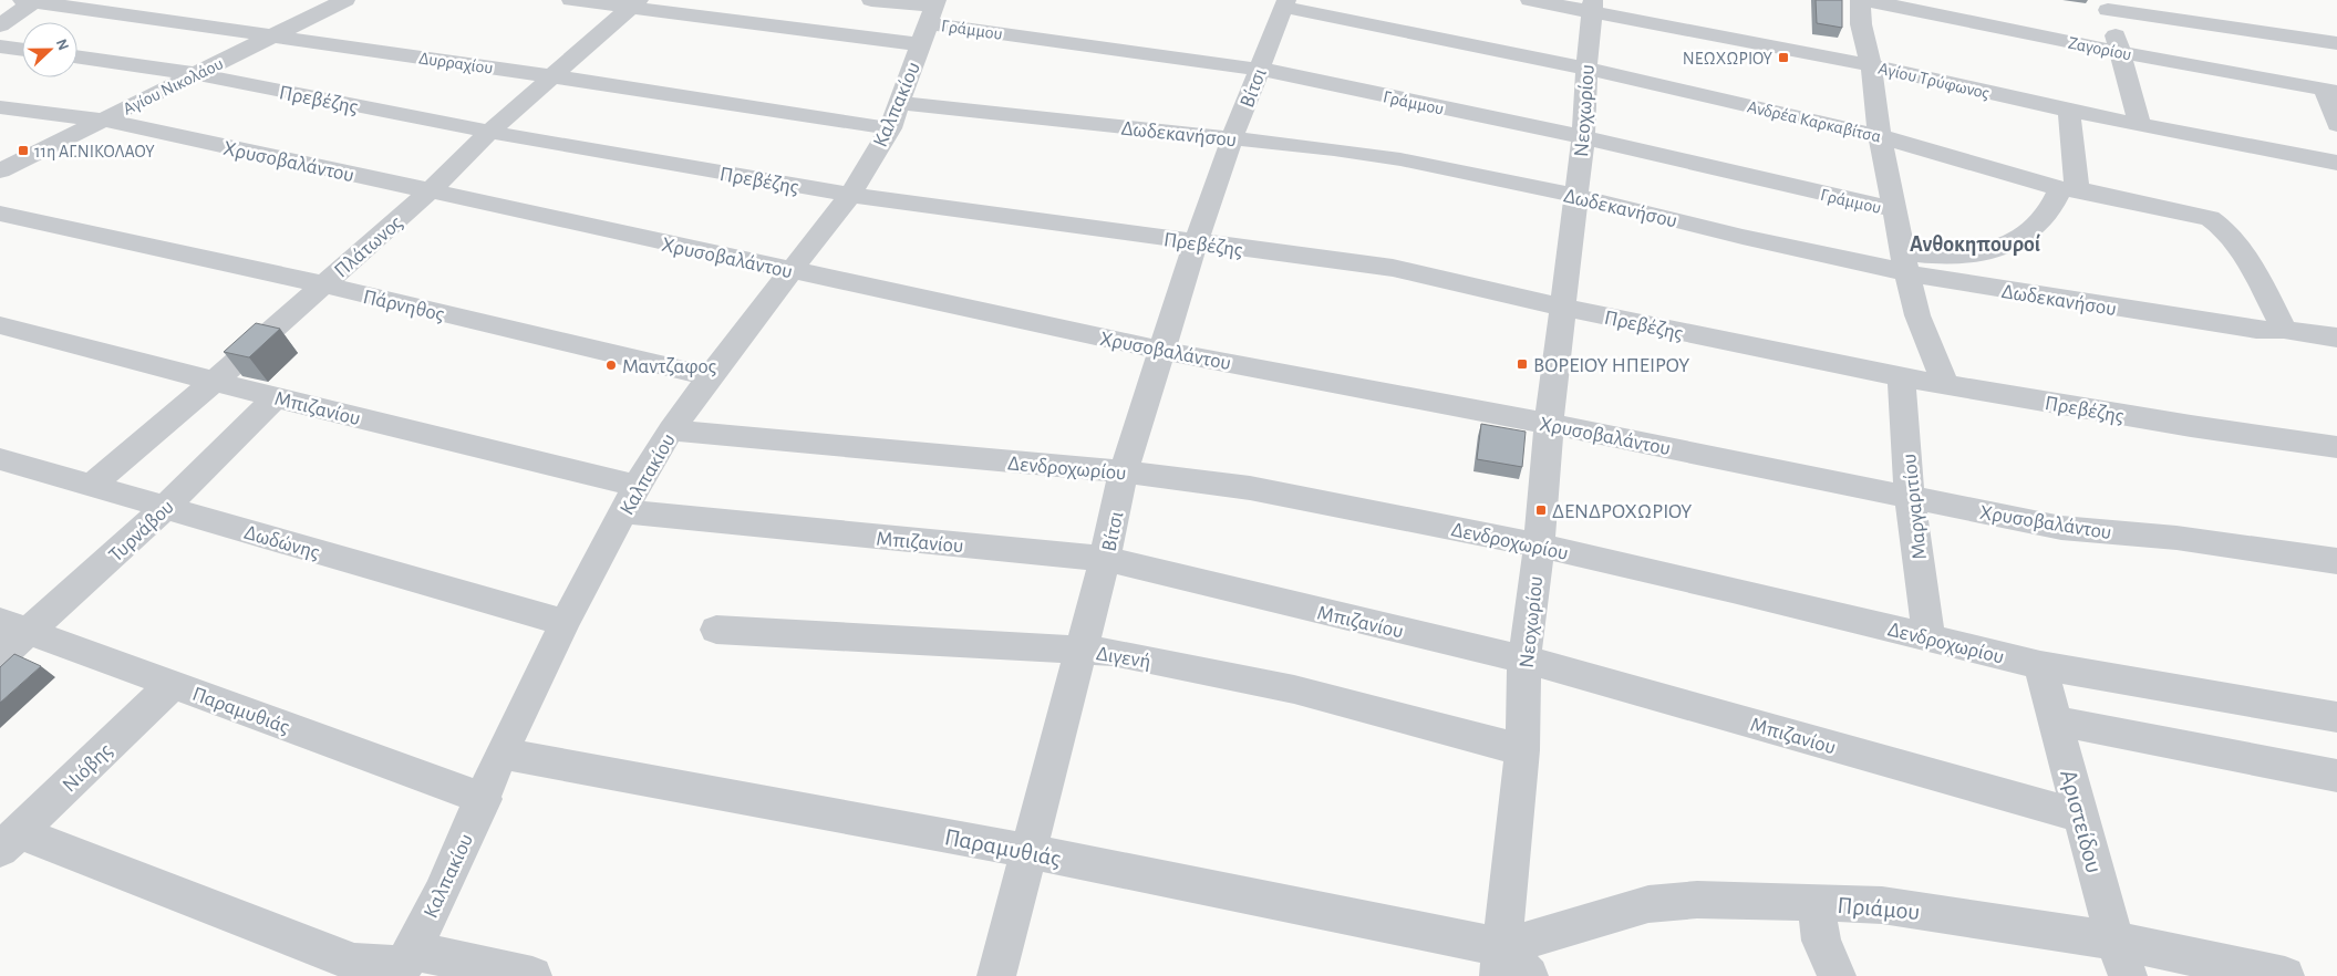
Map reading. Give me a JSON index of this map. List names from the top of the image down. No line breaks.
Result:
{"streets":{"street":["Γράμμου","Ζαγορίου","Δυρραχίου","Αγίου Τρύφωνος","Αγίου Νικολάου","Βίτσι","Πρεβέζης","Καλπακίου","Νεοχωρίου","Ανδρέα Καρκαβίτσα","Δωδεκανήσου","Χρυσοβαλάντου","Πλάτωνος","Πάρνηθος","Μπιζανίου","Δενδροχωρίου","Μαργαριτίου","Τυρνάβου","Δωδώνης","Διγενή","Παραμυθιάς","Νιόβης","Αριστείδου","Πριάμου"]},"crossings":[["Γράμμου","Βίτσι"],["Γράμμου","Καλπακίου"],["Γράμμου","Νεοχωρίου"],["Γράμμου","Πλάτωνος"],["Δυρραχίου","Αγίου Νικολάου"],["Δυρραχίου","Καλπακίου"],["Δυρραχίου","Δωδεκανήσου"],["Δυρραχίου","Πλάτωνος"],["Αγίου Τρύφωνος","Νεοχωρίου"],["Αγίου Νικολάου","Πρεβέζης"],["Αγίου Νικολάου","Χρυσοβαλάντου"],["Βίτσι","Πρεβέζης"],["Βίτσι","Ανδρέα Καρκαβίτσα"],["Βίτσι","Δωδεκανήσου"],["Βίτσι","Χρυσοβαλάντου"],["Βίτσι","Μπιζανίου"],["Βίτσι","Δενδροχωρίου"],["Βίτσι","Διγενή"],["Βίτσι","Παραμυθιάς"],["Πρεβέζης","Καλπακίου"],["Πρεβέζης","Νεοχωρίου"],["Πρεβέζης","Πλάτωνος"],["Πρεβέζης","Μαργαριτίου"],["Καλπακίου","Δωδεκανήσου"],["Καλπακίου","Χρυσοβαλάντου"],["Καλπακίου","Πάρνηθος"],["Καλπακίου","Μπιζανίου"],["Καλπακίου","Δενδροχωρίου"],["Καλπακίου","Δωδώνης"],["Καλπακίου","Παραμυθιάς"],["Νεοχωρίου","Ανδρέα Καρκαβίτσα"],["Νεοχωρίου","Δωδεκανήσου"],["Νεοχωρίου","Χρυσοβαλάντου"],["Νεοχωρίου","Μπιζανίου"],["Νεοχωρίου","Δενδροχωρίου"],["Νεοχωρίου","Διγενή"],["Νεοχωρίου","Παραμυθιάς"],["Νεοχωρίου","Πριάμου"],["Ανδρέα Καρκαβίτσα","Δωδεκανήσου"],["Χρυσοβαλάντου","Πλάτωνος"],["Χρυσοβαλάντου","Μαργαριτίου"],["Πλάτωνος","Πάρνηθος"],["Πλάτωνος","Μπιζανίου"],["Πλάτωνος","Δωδώνης"],["Μπιζανίου","Τυρνάβου"],["Μπιζανίου","Αριστείδου"],["Δενδροχωρίου","Μαργαριτίου"],["Δενδροχωρίου","Αριστείδου"],["Τυρνάβου","Δωδώνης"],["Τυρνάβου","Παραμυθιάς"],["Παραμυθιάς","Νιόβης"],["Παραμυθιάς","Πριάμου"],["Αριστείδου","Πριάμου"]],"districts":["Ανθοκηπουροί"],"places":{"transit":["ΝΕΩΧΩΡΙΟΥ","11η ΑΓ.ΝΙΚΟΛΑΟΥ","ΒΟΡΕΙΟΥ ΗΠΕΙΡΟΥ","ΔΕΝΔΡΟΧΩΡΙΟΥ"],"other":["Μαντζαφος"]},"north":"right"}
